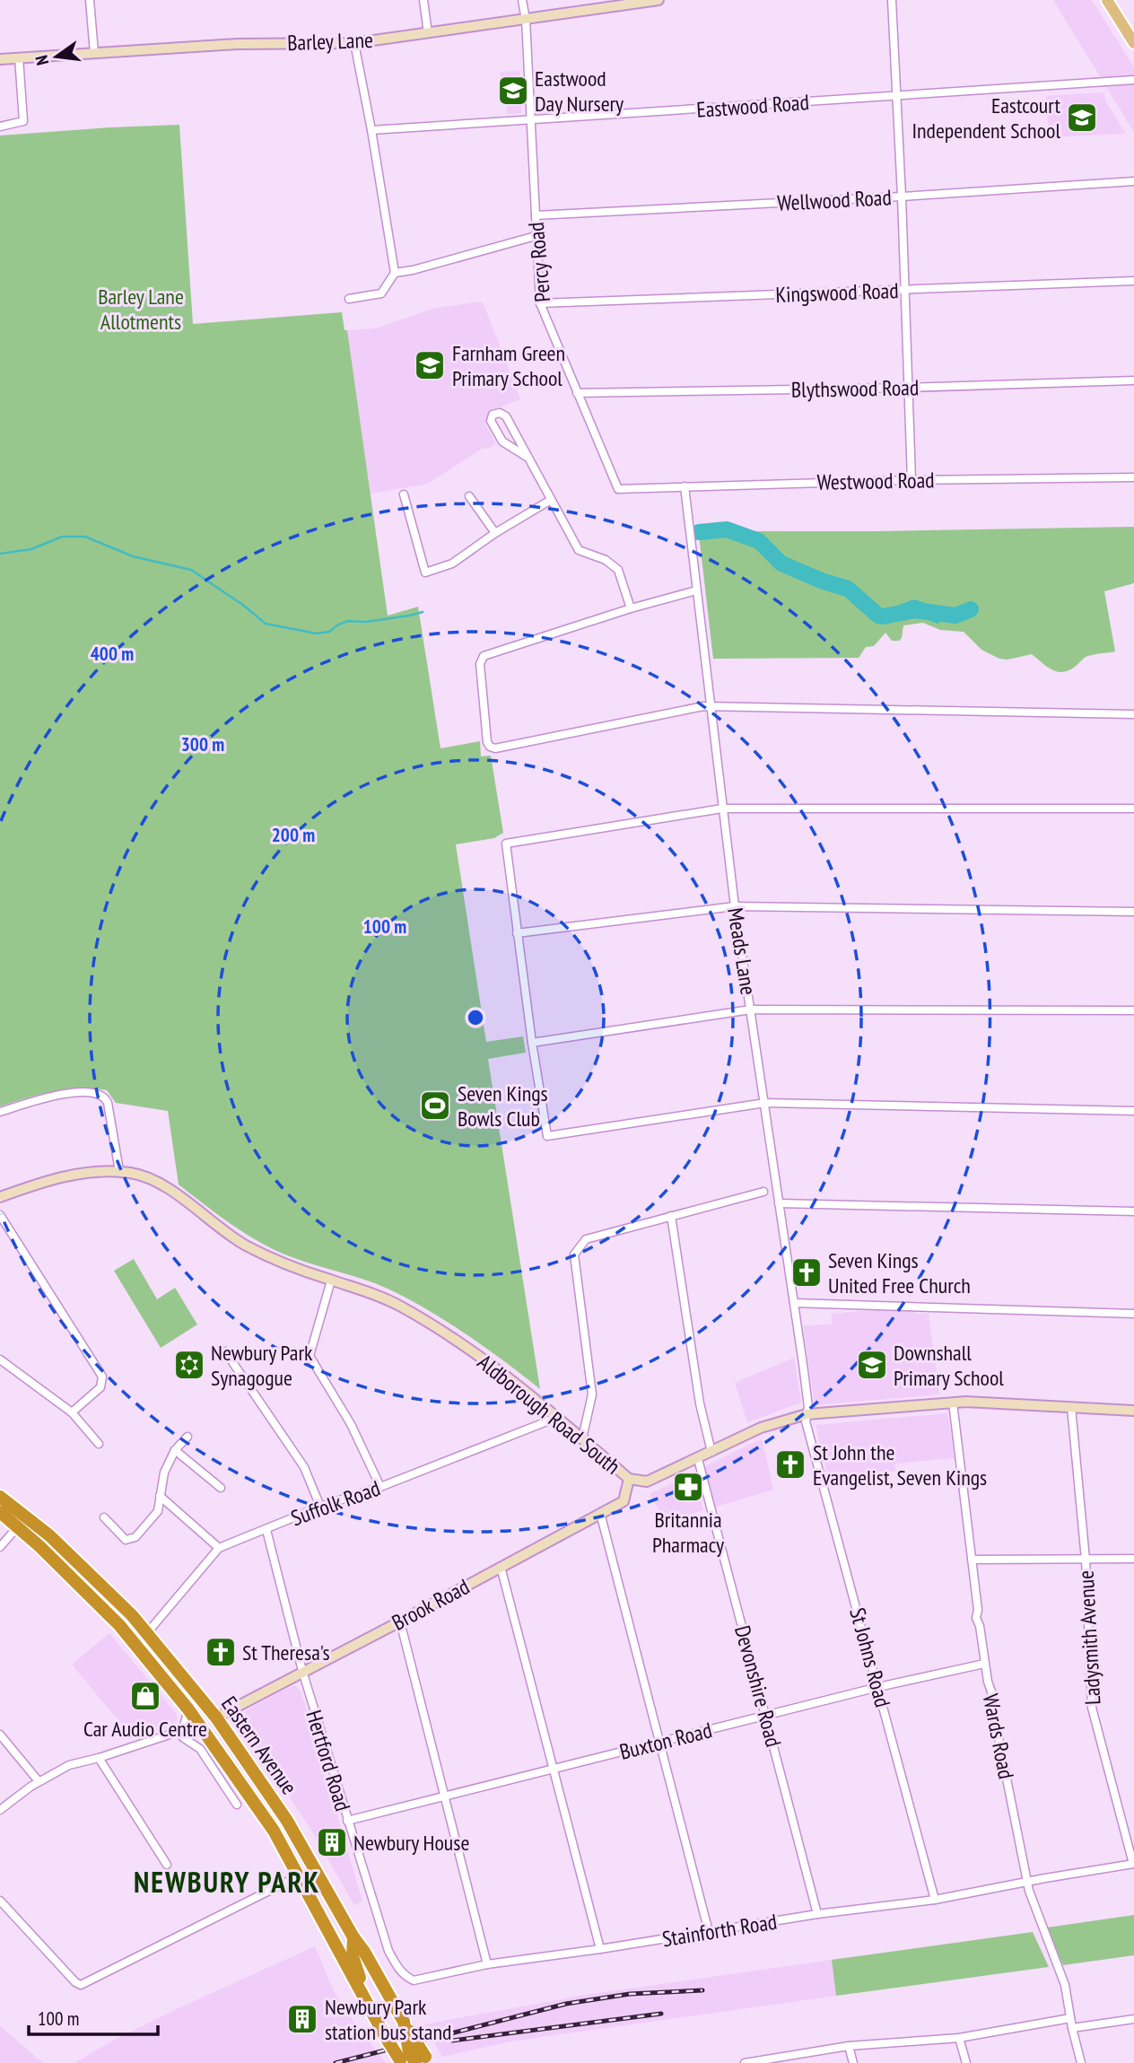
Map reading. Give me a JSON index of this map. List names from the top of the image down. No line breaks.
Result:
{"streets":{"highway":["Eastern Avenue"],"street":["Barley Lane","Eastwood Road","Wellwood Road","Percy Road","Kingswood Road","Blythswood Road","Westwood Road","Meads Lane","Aldborough Road South","Suffolk Road","Brook Road","Ladysmith Avenue","St Johns Road","Devonshire Road","Wards Road","Buxton Road","Hertford Road","Stainforth Road"]},"crossings":[["Barley Lane","Percy Road"],["Eastwood Road","Percy Road"],["Wellwood Road","Percy Road"],["Percy Road","Kingswood Road"],["Percy Road","Blythswood Road"],["Percy Road","Westwood Road"],["Westwood Road","Meads Lane"],["Meads Lane","Aldborough Road South"],["Meads Lane","St Johns Road"],["Aldborough Road South","Suffolk Road"],["Aldborough Road South","Brook Road"],["Aldborough Road South","Ladysmith Avenue"],["Aldborough Road South","St Johns Road"],["Aldborough Road South","Devonshire Road"],["Aldborough Road South","Wards Road"],["Suffolk Road","Eastern Avenue"],["Suffolk Road","Hertford Road"],["Brook Road","Eastern Avenue"],["Brook Road","Hertford Road"],["Ladysmith Avenue","Stainforth Road"],["St Johns Road","Buxton Road"],["St Johns Road","Stainforth Road"],["Devonshire Road","Buxton Road"],["Devonshire Road","Stainforth Road"],["Wards Road","Buxton Road"],["Wards Road","Stainforth Road"],["Buxton Road","Hertford Road"],["Hertford Road","Stainforth Road"]],"districts":["NEWBURY PARK"],"parks":["Barley Lane Allotments"],"places":{"school or university":["Eastwood Day Nursery","Eastcourt Independent School","Farnham Green Primary School","Downshall Primary School"],"sports":["Seven Kings Bowls Club"],"church":["Seven Kings United Free Church","St John the Evangelist, Seven Kings","St Theresa's"],"synagogue":["Newbury Park Synagogue"],"pharmacy":["Britannia Pharmacy"],"shop":["Car Audio Centre"],"building":["Newbury House","Newbury Park station bus stand"]},"scale_bar":"100 m","north":"left","rings":["400 m","300 m","200 m","100 m"]}
